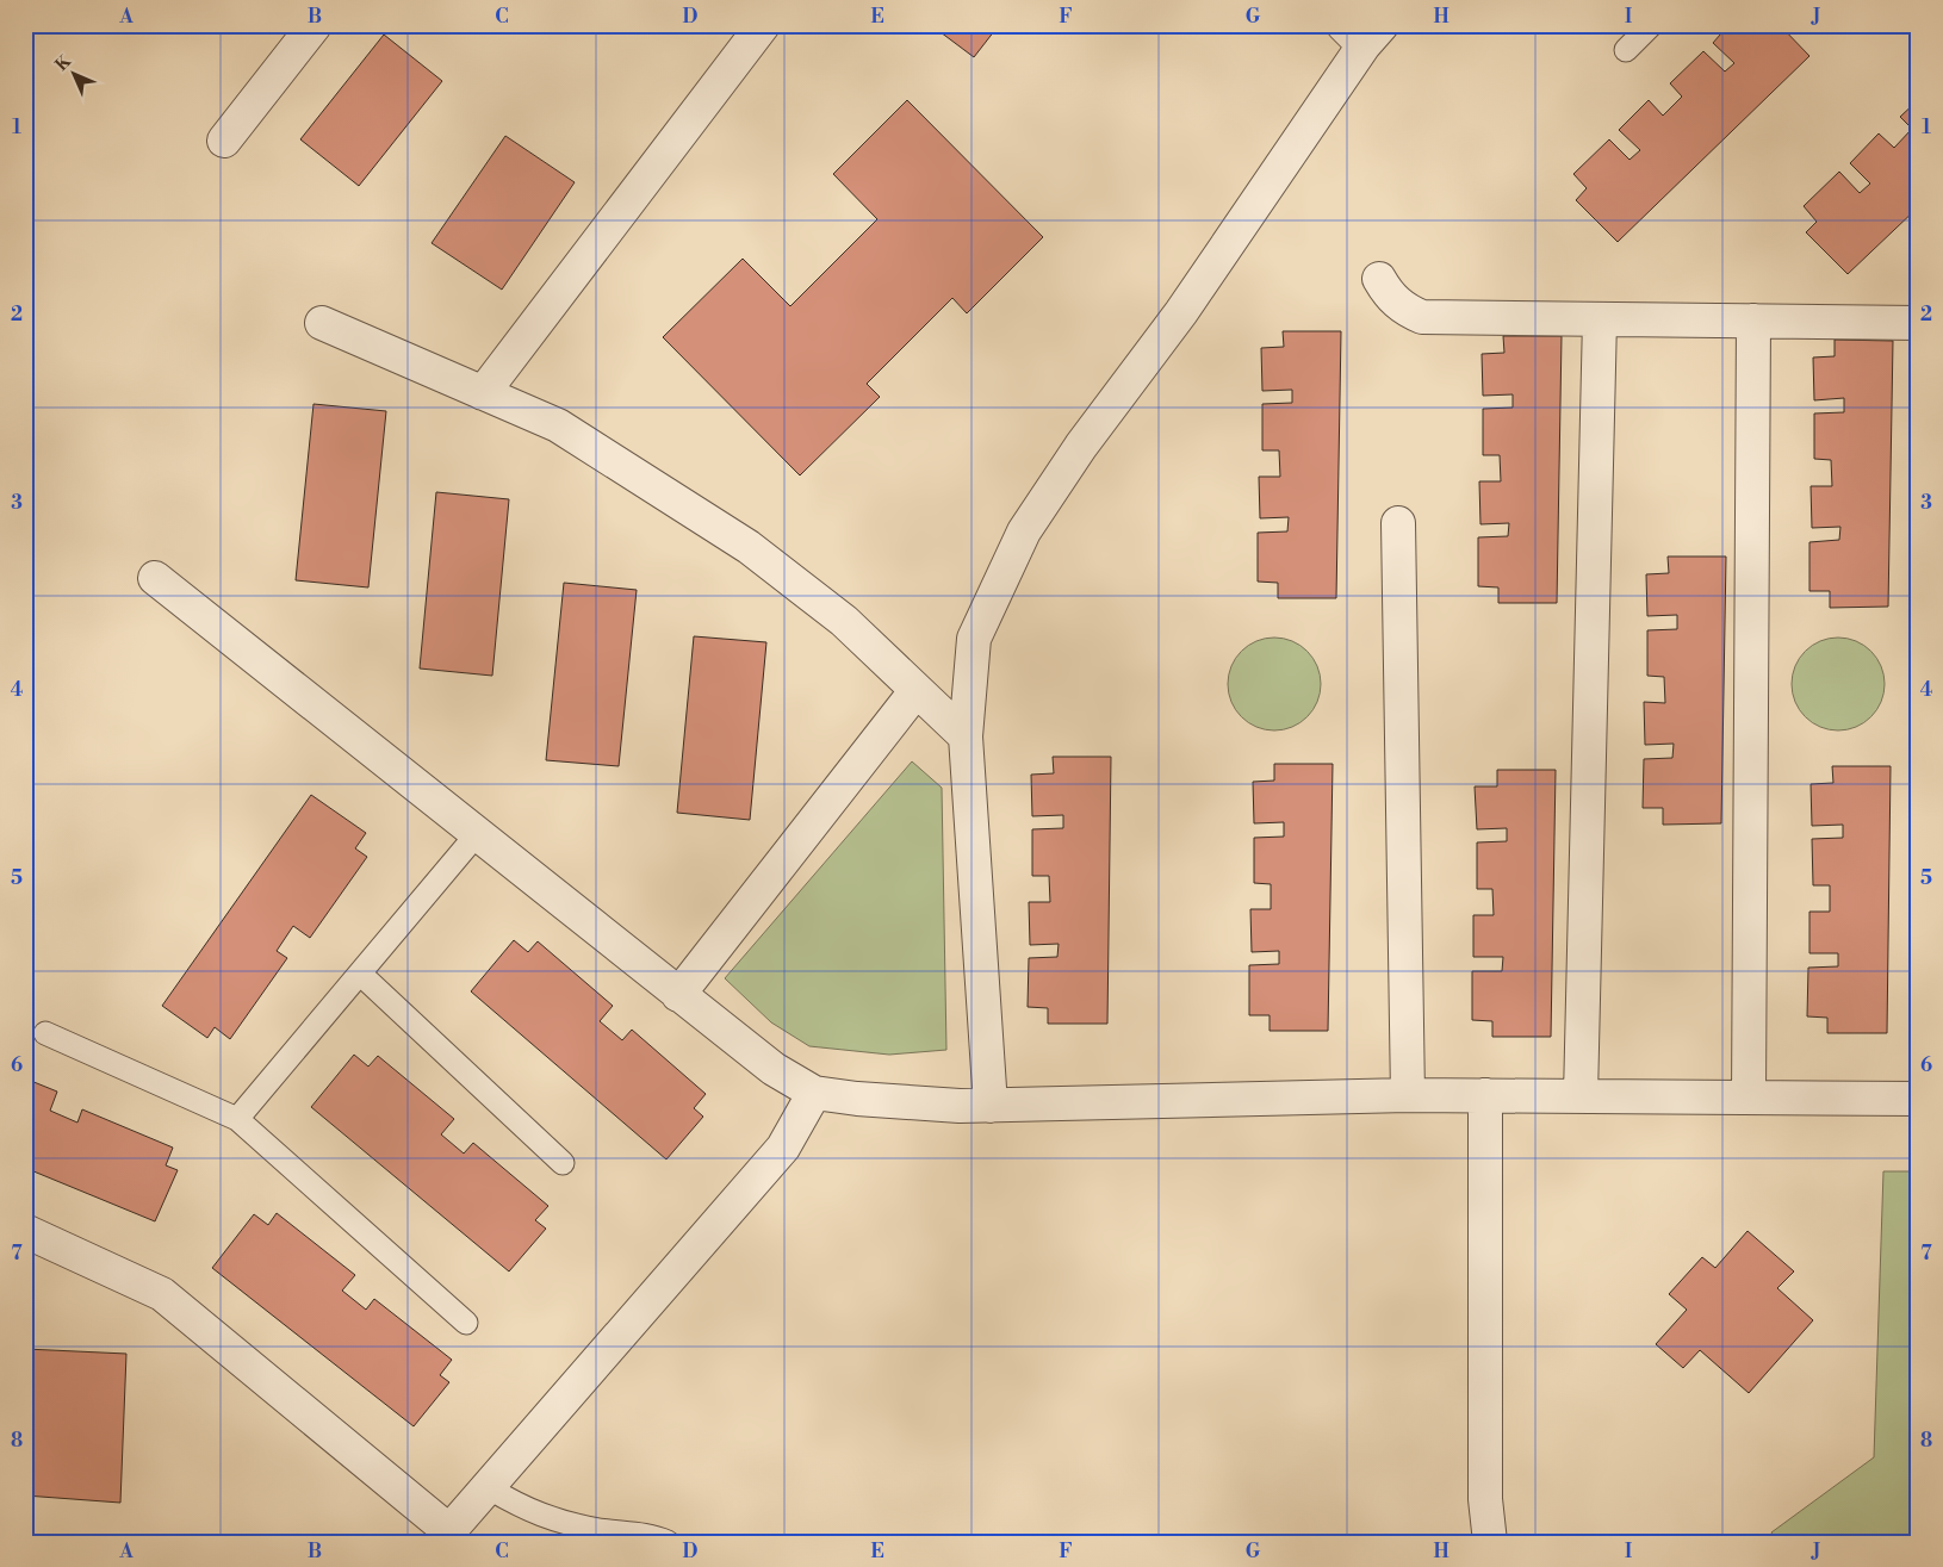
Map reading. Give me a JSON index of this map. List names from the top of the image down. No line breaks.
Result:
{"north":"top left","grid":{"columns":["A","B","C","D","E","F","G","H","I","J"],"rows":["1","2","3","4","5","6","7","8"]}}
